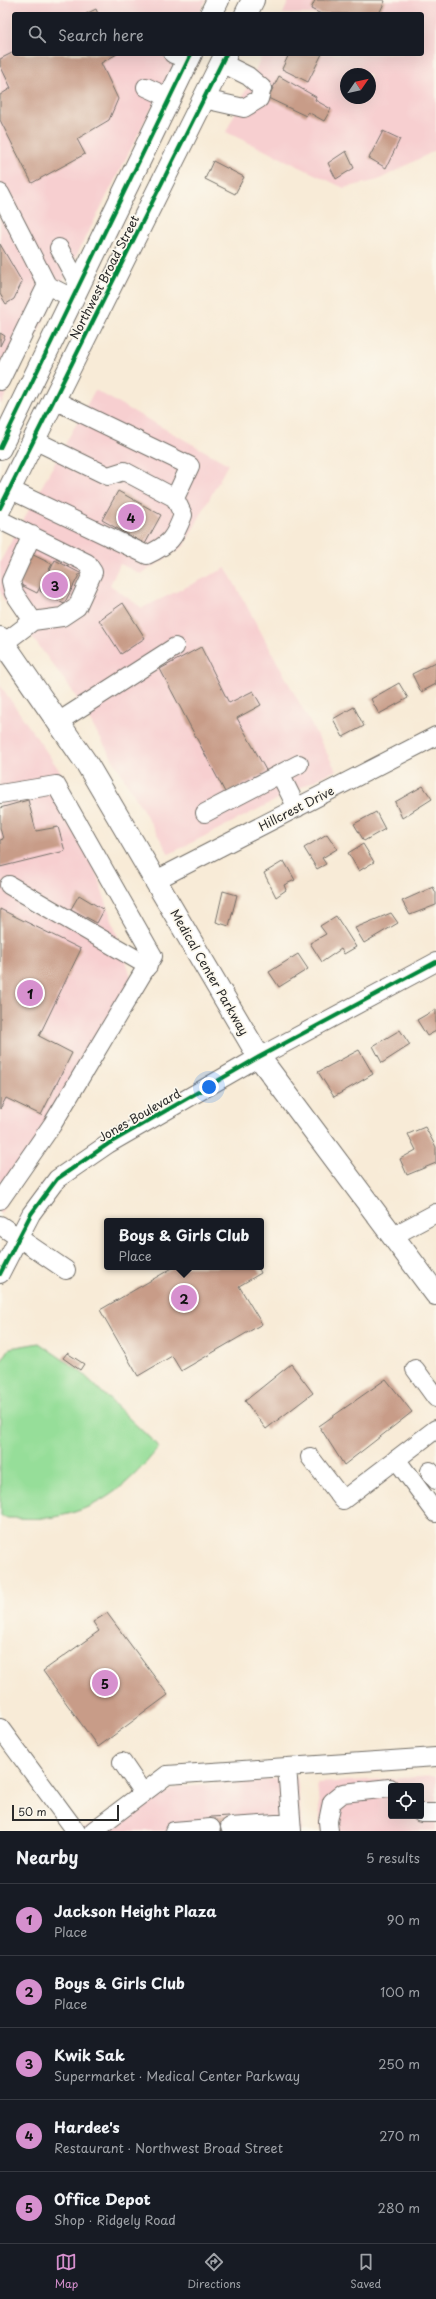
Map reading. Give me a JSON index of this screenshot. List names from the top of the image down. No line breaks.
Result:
{"streets":{"main road":["Northwest Broad Street","Medical Center Parkway"],"street":["Hillcrest Drive","Jones Boulevard"]},"crossings":[["Hillcrest Drive","Medical Center Parkway"],["Medical Center Parkway","Jones Boulevard"]],"scale_bar":"50 m","north":"top right","page":{"search":"Search here","pins":["4","3","1","2","5"],"popup":["Boys & Girls Club","Place"],"scale":"50 m","heading":["Nearby","5 results"],"list":[{"mark":"1","name":"Jackson Height Plaza","note":"Place","value":"90 m"},{"mark":"2","name":"Boys & Girls Club","note":"Place","value":"100 m"},{"mark":"3","name":"Kwik Sak","note":"Supermarket · Medical Center Parkway","value":"250 m"},{"mark":"4","name":"Hardee's","note":"Restaurant · Northwest Broad Street","value":"270 m"},{"mark":"5","name":"Office Depot","note":"Shop · Ridgely Road","value":"280 m"}],"nav":["Map","Directions","Saved"]}}
